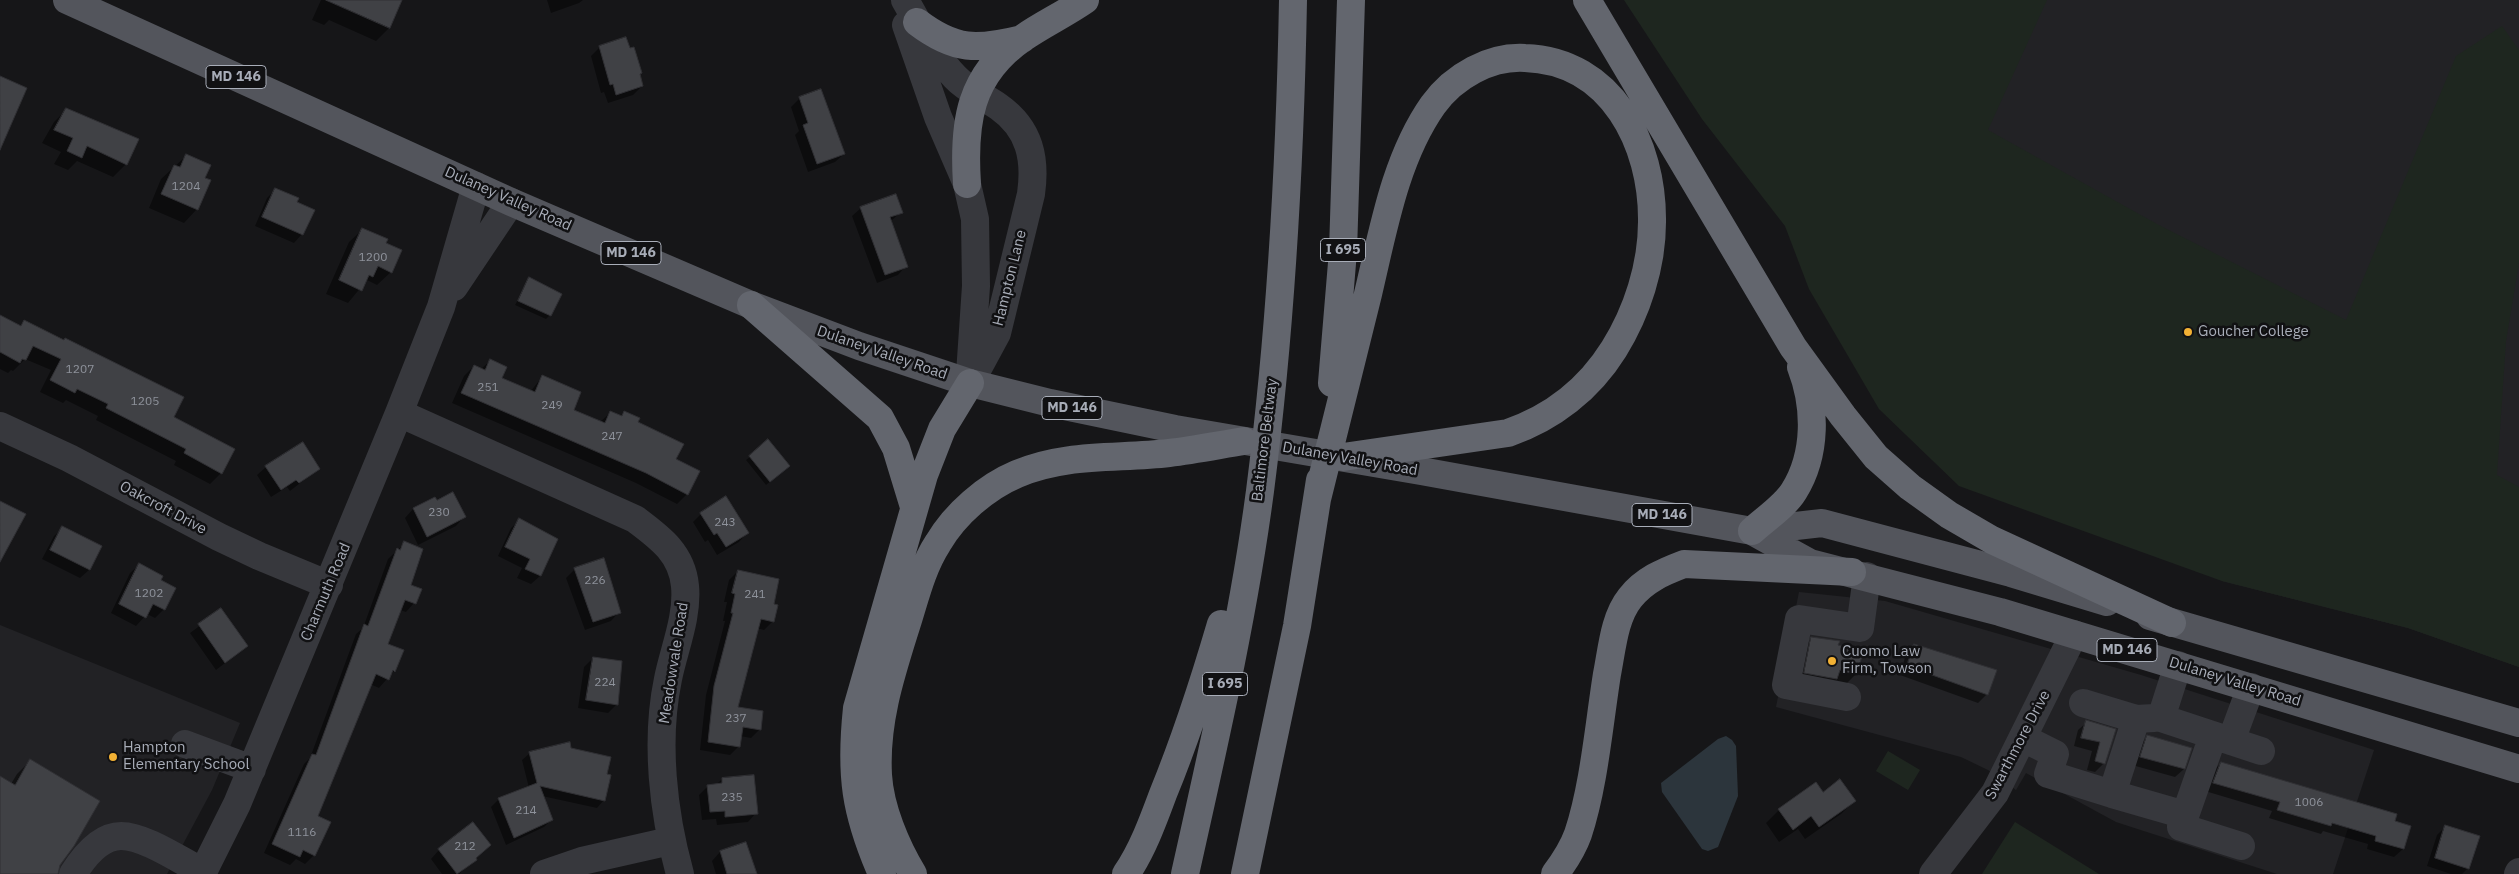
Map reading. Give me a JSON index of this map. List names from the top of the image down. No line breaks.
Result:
{"streets":{"highway":["I 695","Baltimore Beltway"],"main road":["MD 146","Dulaney Valley Road"],"street":["Hampton Lane","Oakcroft Drive","Charmuth Road","Meadowvale Road","Swarthmore Drive"]},"crossings":[["Dulaney Valley Road","Hampton Lane"],["Dulaney Valley Road","Charmuth Road"],["Dulaney Valley Road","Swarthmore Drive"],["Oakcroft Drive","Charmuth Road"],["Charmuth Road","Meadowvale Road"]],"places":["Goucher College","Cuomo Law Firm, Towson","Hampton Elementary School"],"house_numbers":["1204","1200","1207","251","1205","249","247","230","243","226","1202","241","224","237","235","1006","214","1116","212"]}
